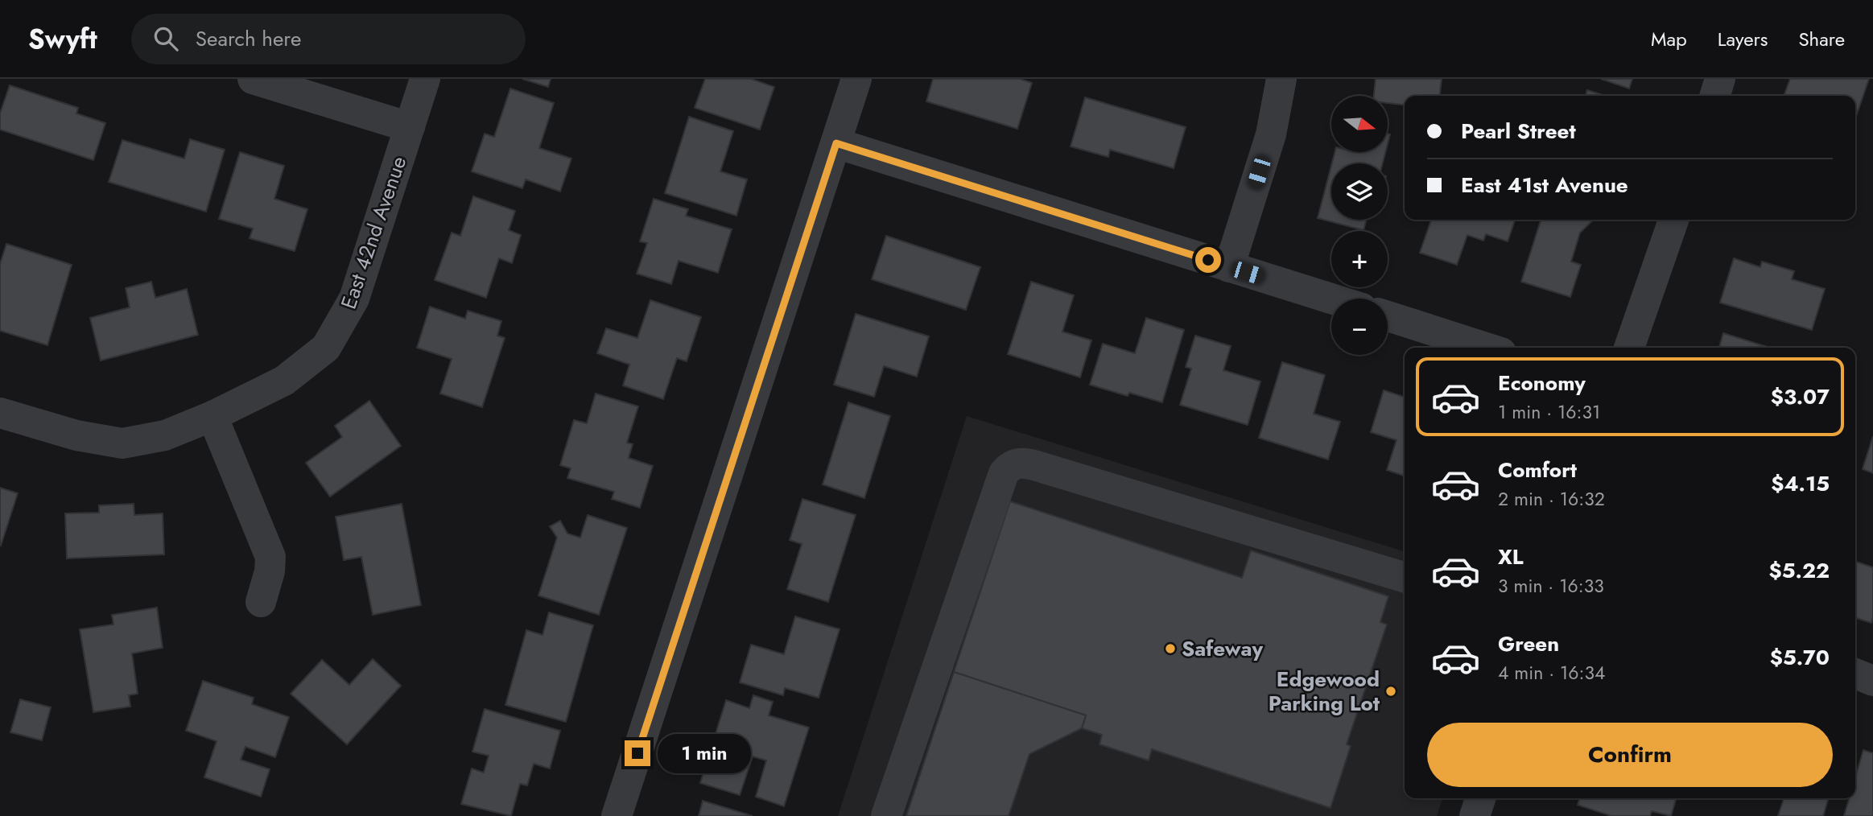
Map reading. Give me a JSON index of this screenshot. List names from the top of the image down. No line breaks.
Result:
{"streets":{"street":["East 42nd Avenue"]},"places":["Safeway","Edgewood Parking Lot"],"north":"right","page":{"header":"Swyft","search":"Search here","nav":["Map","Layers","Share"],"map_buttons":["+","−"],"banner":["Pearl Street","East 41st Avenue"],"list":[{"name":"Economy","note":"1 min · 16:31","value":"$3.07"},{"name":"Comfort","note":"2 min · 16:32","value":"$4.15"},{"name":"XL","note":"3 min · 16:33","value":"$5.22"},{"name":"Green","note":"4 min · 16:34","value":"$5.70"}],"buttons":"Confirm","bubble":"1 min"}}
